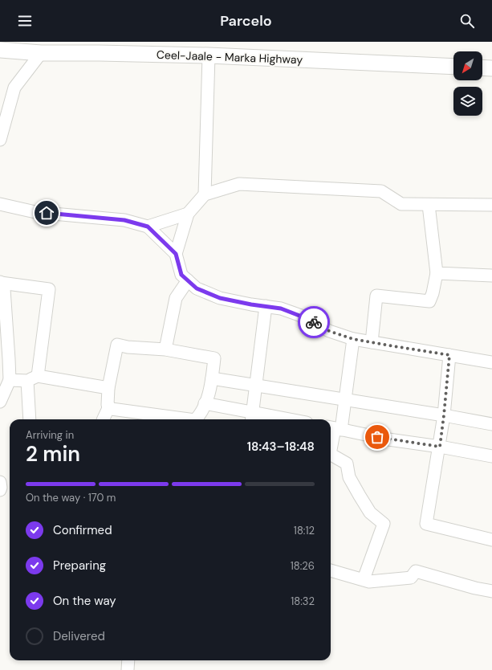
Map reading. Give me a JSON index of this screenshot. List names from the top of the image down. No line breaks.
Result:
{"streets":{"street":["Ceel-Jaale - Marka Highway"]},"north":"bottom left","page":{"header":"Parcelo","heading":["2 min","Arriving in","18:43–18:48"],"bar":"On the way · 170 m","list":[["Confirmed","18:12"],["Preparing","18:26"],["On the way","18:32"],"Delivered"]}}
